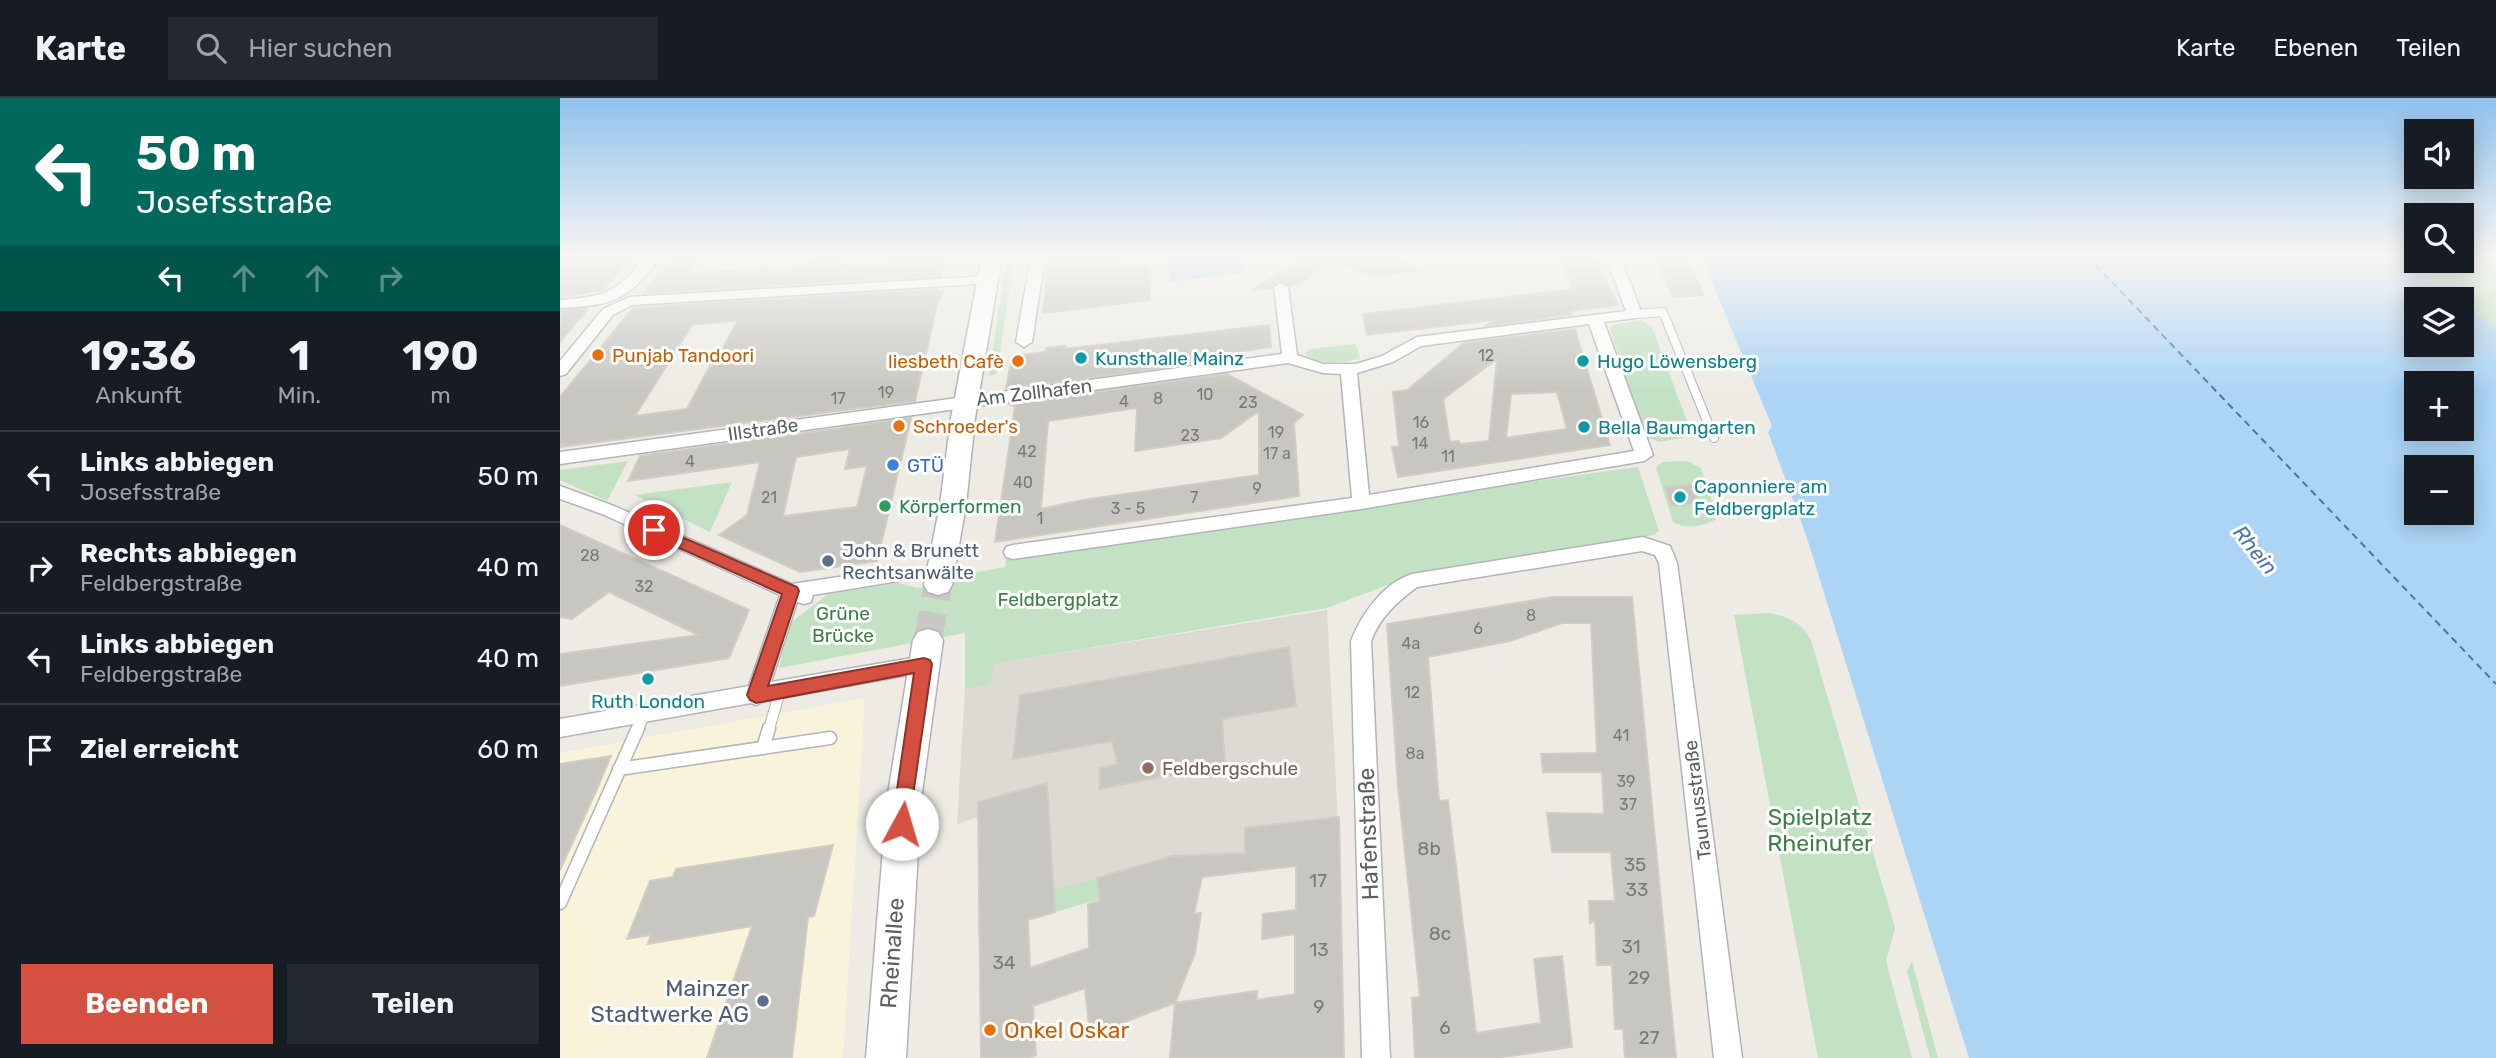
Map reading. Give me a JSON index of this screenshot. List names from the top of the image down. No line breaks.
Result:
{"streets":{"main road":["Rheinallee"],"street":["Am Zollhafen","Illstraße","Taunusstraße","Hafenstraße"]},"crossings":[["Am Zollhafen","Illstraße"],["Taunusstraße","Hafenstraße"]],"water":["Rhein"],"parks":["Feldbergplatz","Grüne Brücke","Spielplatz Rheinufer"],"places":["Punjab Tandoori","Kunsthalle Mainz","liesbeth Cafè","Hugo Löwensberg","Schroeder's","Bella Baumgarten","GTÜ","Caponniere am Feldbergplatz","Körperformen","John & Brunett Rechtsanwälte","Ruth London","Feldbergschule","Mainzer Stadtwerke AG","Onkel Oskar"],"house_numbers":["12","19","10","17","8","4","23","16","19","23","14","42","17 a","11","4","40","9","21","7","3 - 5","1","28","32","8","6","4a","12","41","8a","39","37","8b","35","17","33","8c","31","13","34","29","9","6","27"],"page":{"header":"Karte","search":"Hier suchen","nav":["Karte","Ebenen","Teilen"],"turn":["50 m","Josefsstraße"],"map_buttons":["+","−"],"eta":["19:36","Ankunft","1","Min.","190","m"],"list":[{"name":"Links abbiegen","note":"Josefsstraße","value":"50 m"},{"name":"Rechts abbiegen","note":"Feldbergstraße","value":"40 m"},{"name":"Links abbiegen","note":"Feldbergstraße","value":"40 m"},{"name":"Ziel erreicht","value":"60 m"}],"buttons":["Beenden","Teilen"]}}
